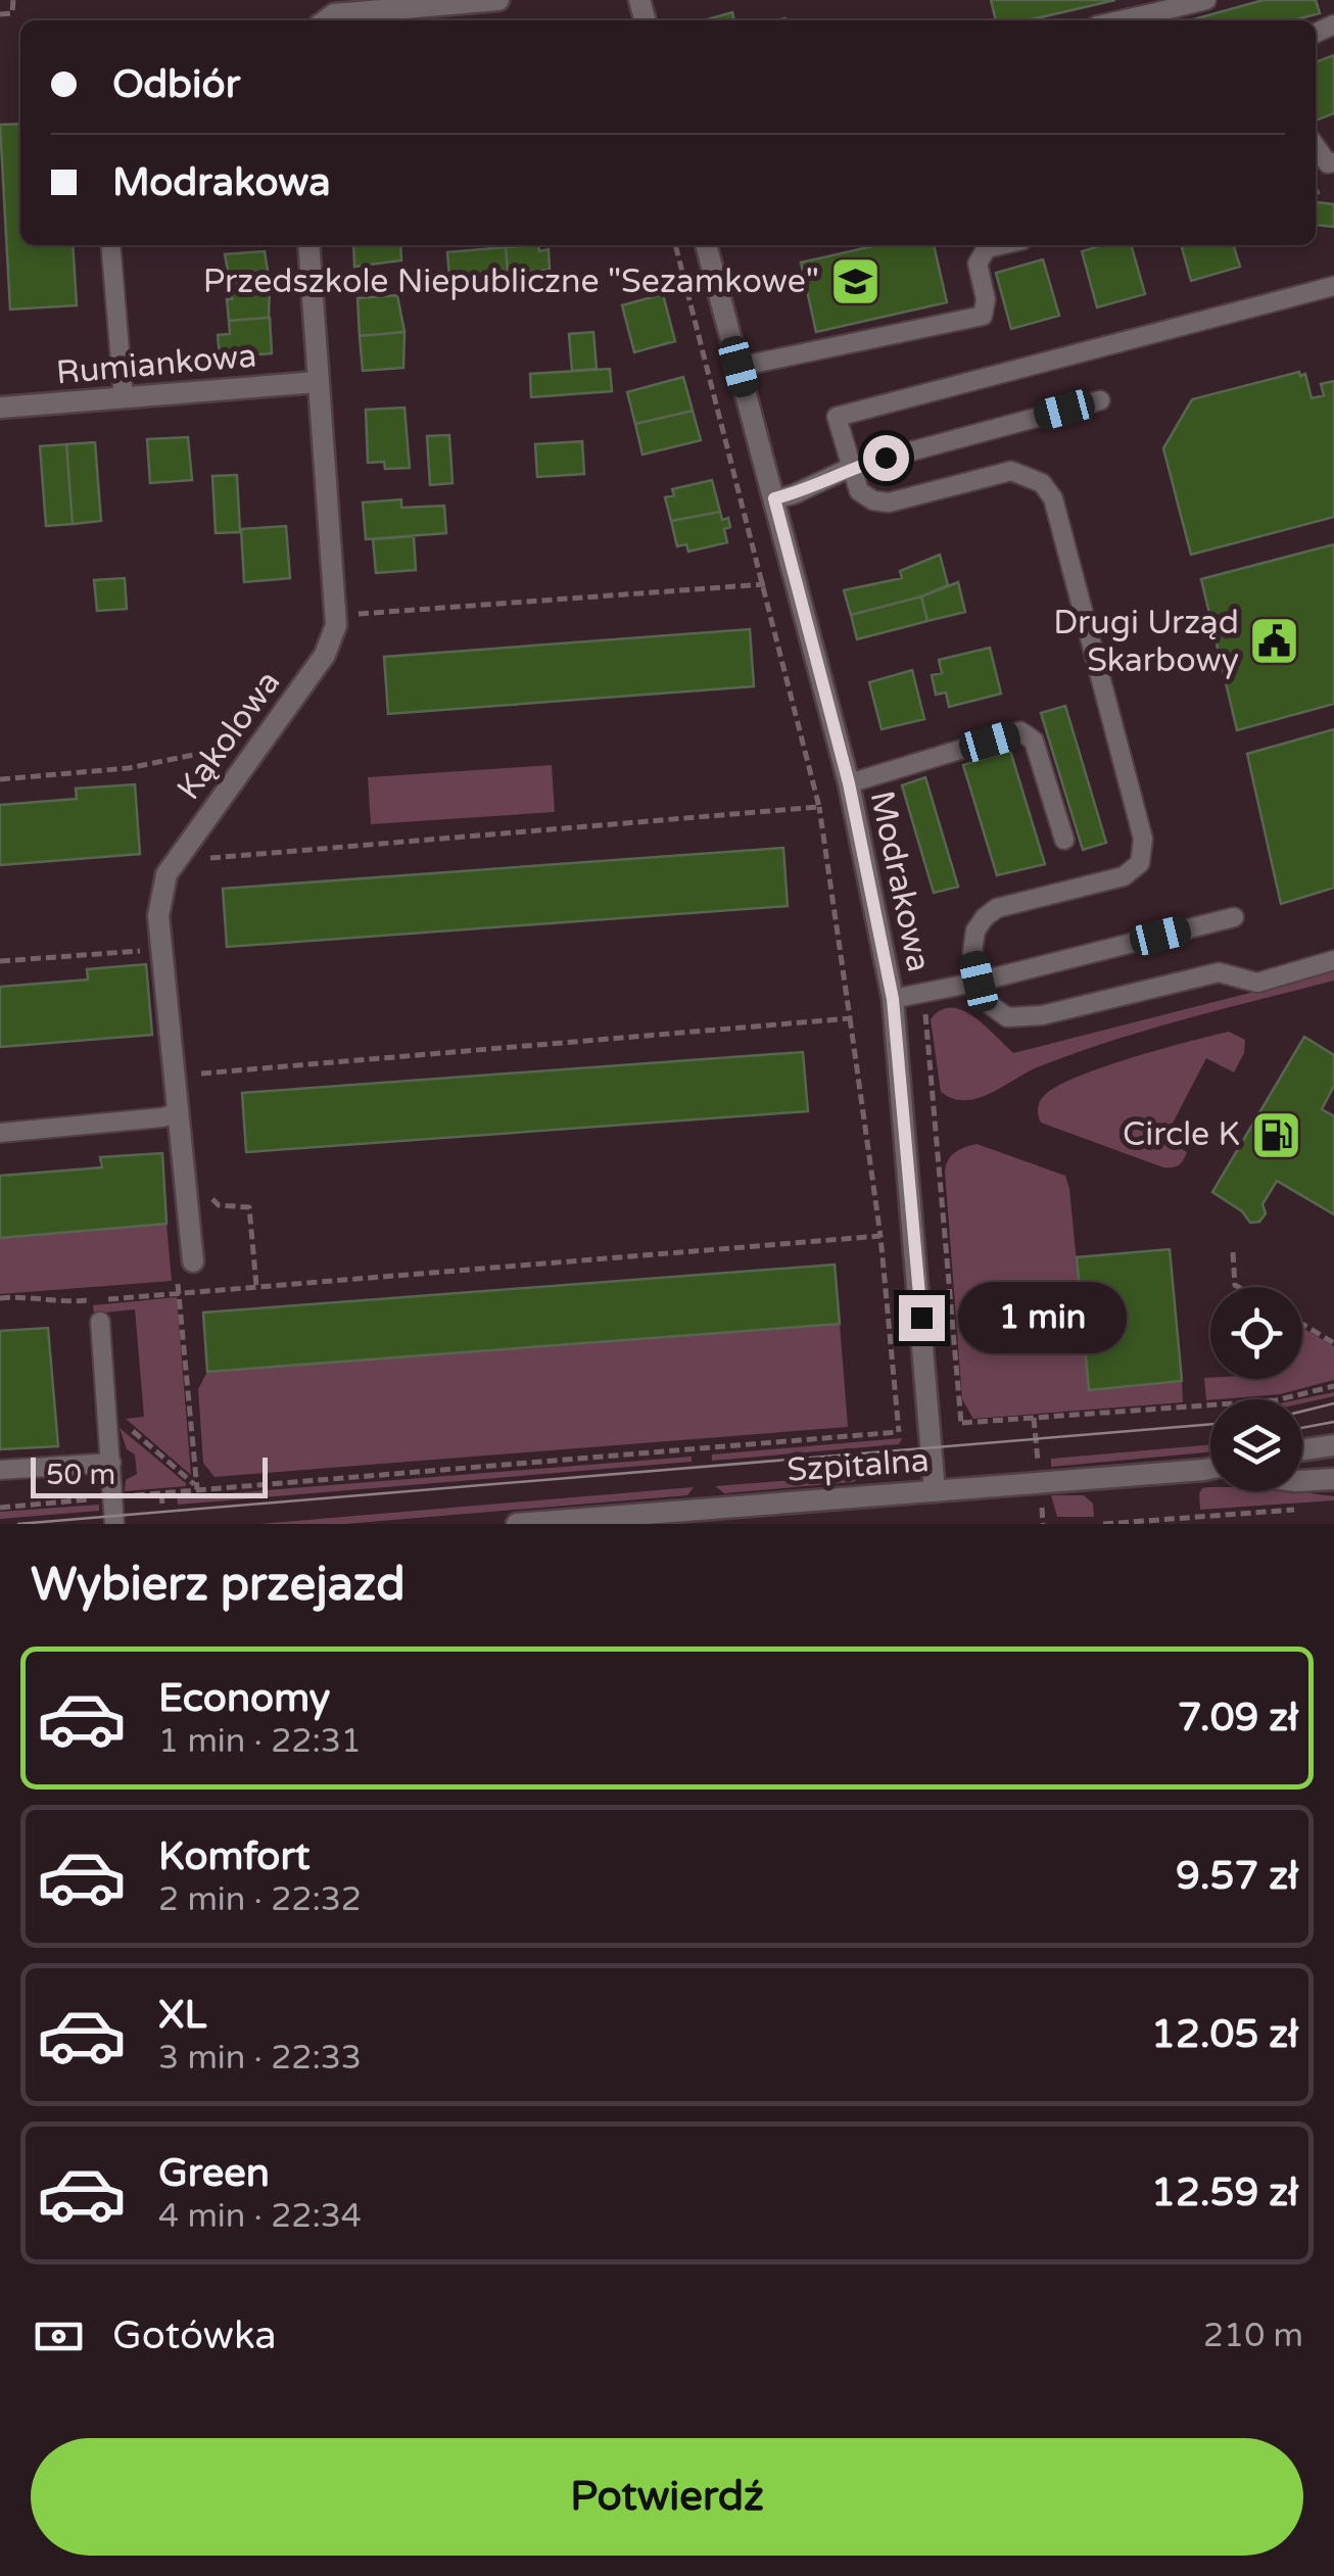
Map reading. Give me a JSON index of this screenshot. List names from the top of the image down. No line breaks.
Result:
{"streets":{"street":["Rumiankowa","Kąkolowa","Modrakowa","Szpitalna"]},"crossings":[["Rumiankowa","Kąkolowa"],["Modrakowa","Szpitalna"]],"places":{"school or university":["Przedszkole Niepubliczne \"Sezamkowe\""],"public building":["Drugi Urząd Skarbowy"],"fuel station":["Circle K"]},"scale_bar":"50 m","page":{"banner":["Odbiór","Modrakowa"],"bubble":"1 min","scale":"50 m","heading":"Wybierz przejazd","list":[{"name":"Economy","note":"1 min · 22:31","value":"7.09 zł"},{"name":"Komfort","note":"2 min · 22:32","value":"9.57 zł"},{"name":"XL","note":"3 min · 22:33","value":"12.05 zł"},{"name":"Green","note":"4 min · 22:34","value":"12.59 zł"}],"pay":["Gotówka","210 m"],"buttons":"Potwierdź"}}
